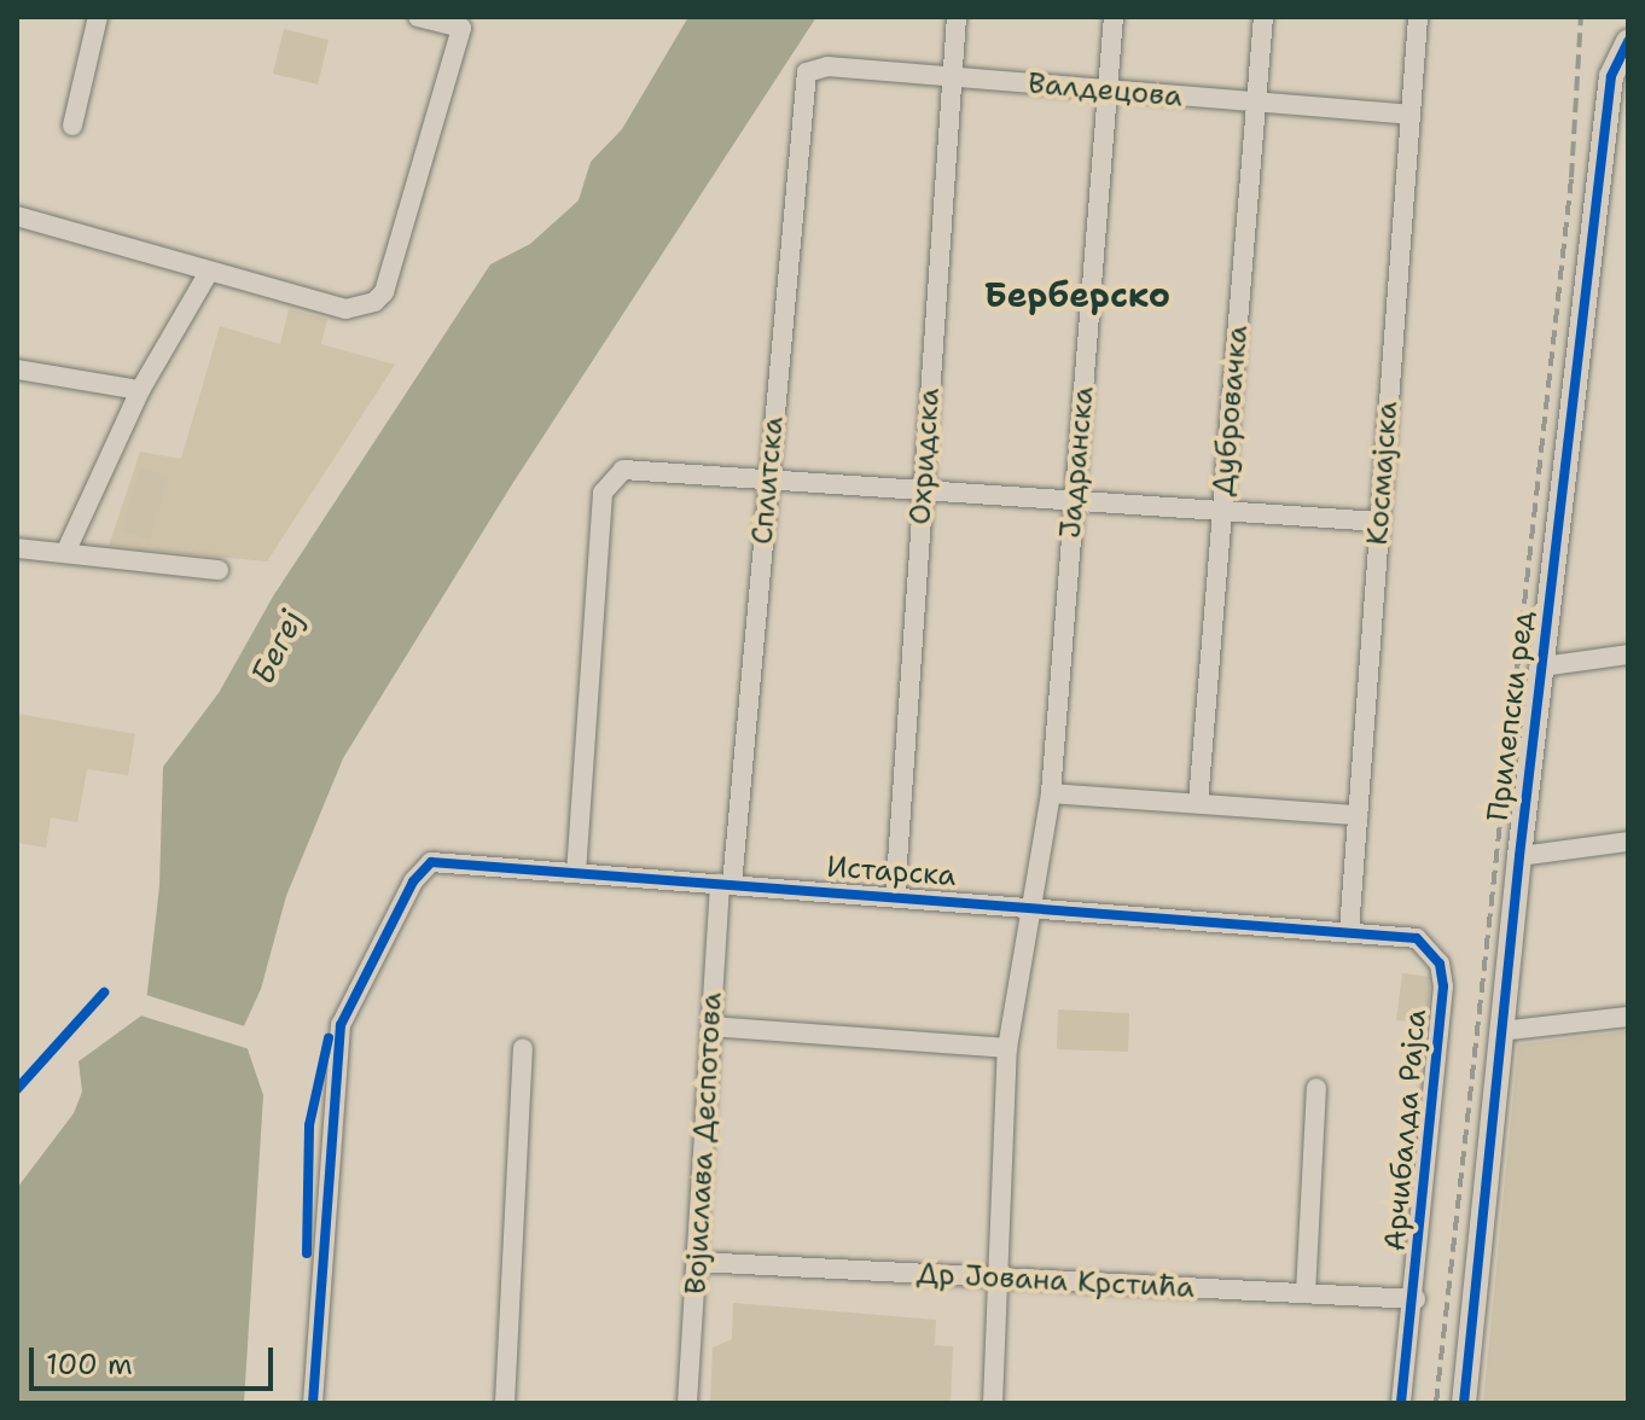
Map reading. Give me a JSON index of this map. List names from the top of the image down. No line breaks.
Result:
{"streets":{"street":["Валдецова","Дубровачка","Охридска","Јадранска","Космајска","Сплитска","Прилепски ред","Истарска","Арчибалда Рајса","Војислава Деспотова","Др Јована Крстића"]},"crossings":[["Валдецова","Дубровачка"],["Валдецова","Охридска"],["Валдецова","Јадранска"],["Валдецова","Космајска"],["Валдецова","Сплитска"],["Охридска","Истарска"],["Јадранска","Истарска"],["Јадранска","Др Јована Крстића"],["Космајска","Истарска"],["Космајска","Арчибалда Рајса"],["Сплитска","Истарска"],["Сплитска","Војислава Деспотова"],["Истарска","Арчибалда Рајса"],["Истарска","Војислава Деспотова"],["Арчибалда Рајса","Др Јована Крстића"],["Војислава Деспотова","Др Јована Крстића"]],"districts":["Берберско"],"water":["Бегеј"],"scale_bar":"100 m"}
